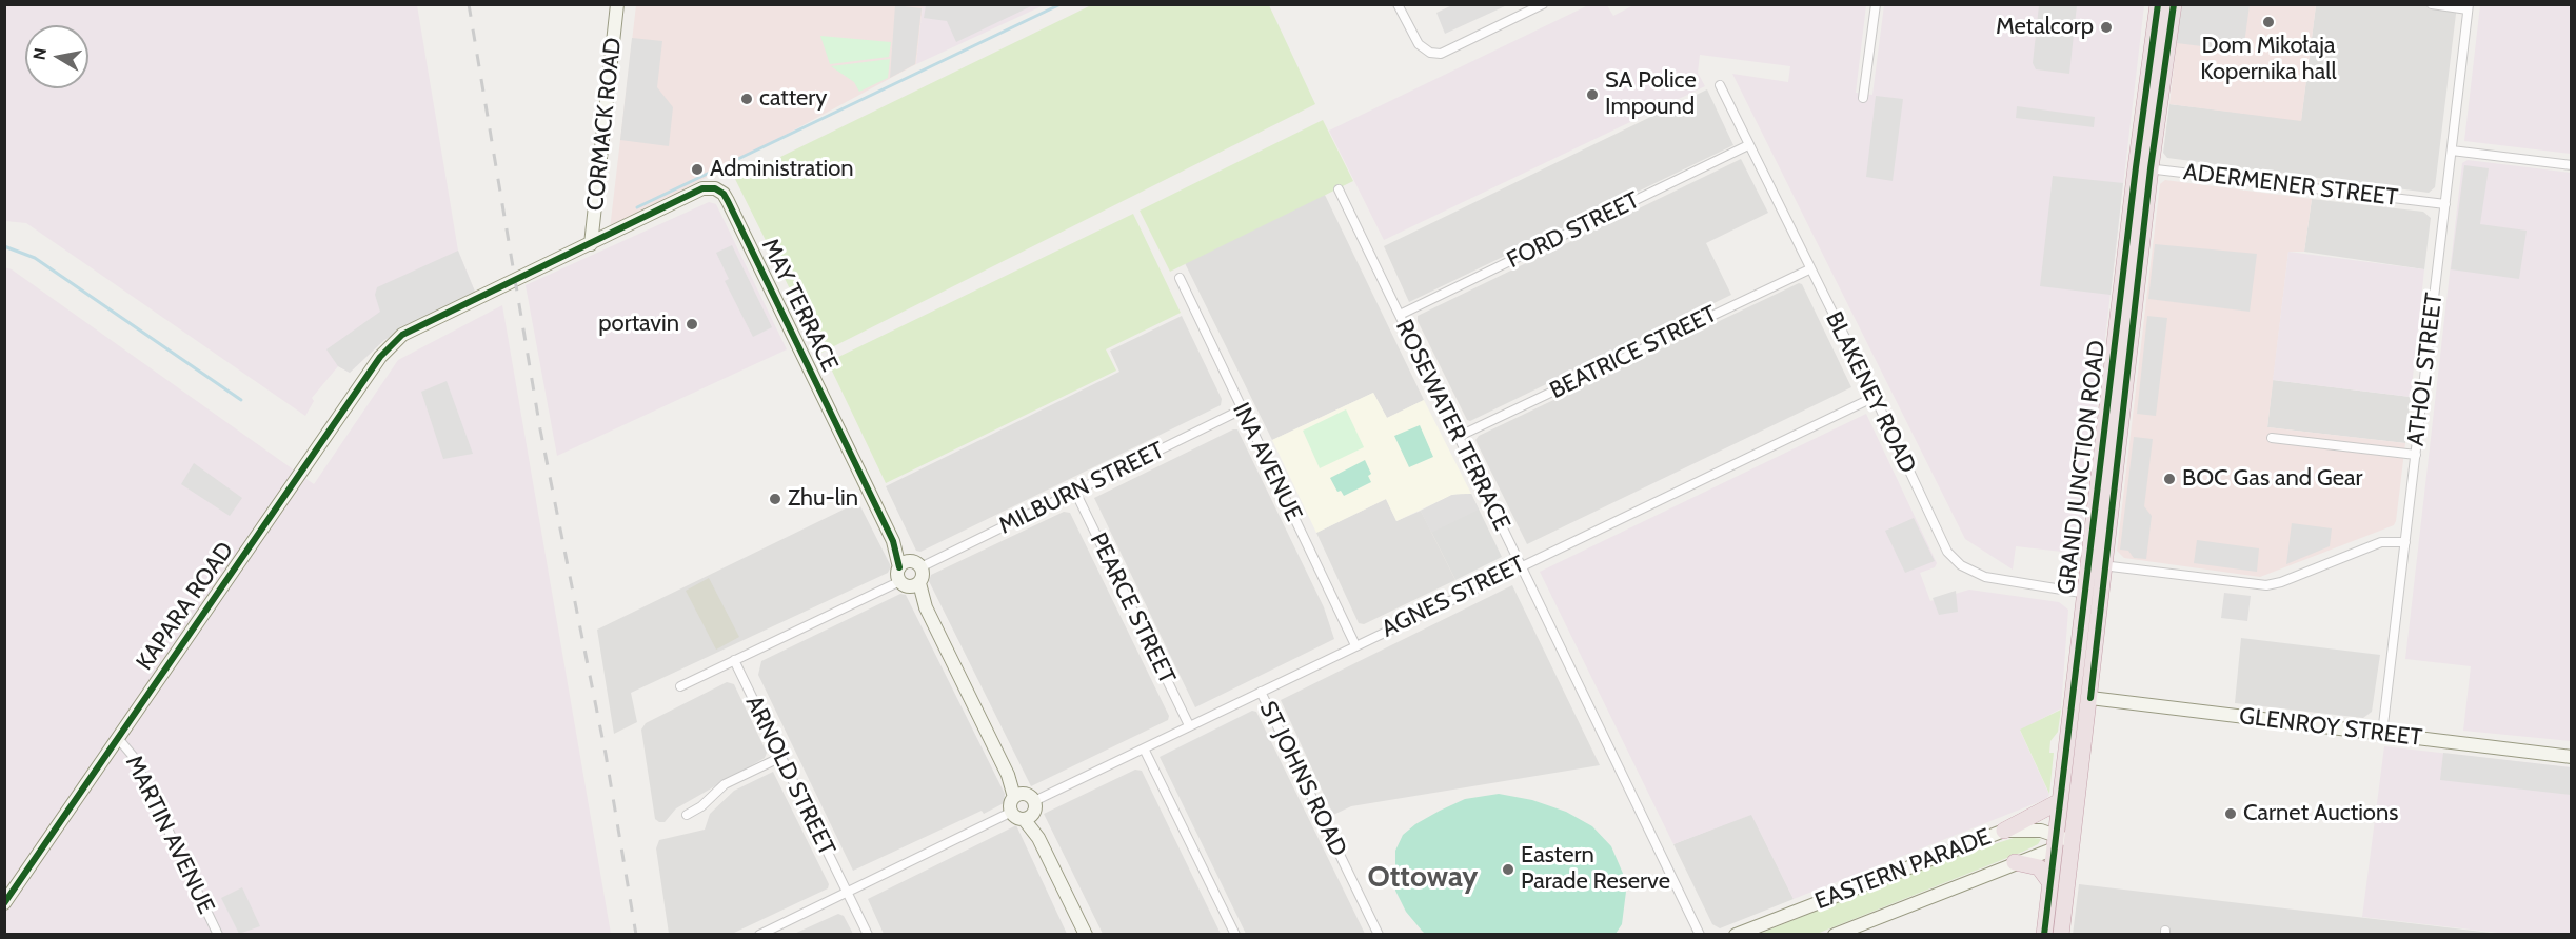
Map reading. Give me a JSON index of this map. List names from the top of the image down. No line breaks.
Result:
{"streets":{"highway":["GRAND JUNCTION ROAD"],"street":["CORMACK ROAD","ADERMENER STREET","FORD STREET","MAY TERRACE","BEATRICE STREET","ATHOL STREET","BLAKENEY ROAD","ROSEWATER TERRACE","INA AVENUE","MILBURN STREET","AGNES STREET","KAPARA ROAD","PEARCE STREET","GLENROY STREET","ARNOLD STREET","ST JOHNS ROAD","MARTIN AVENUE","EASTERN PARADE"]},"crossings":[["CORMACK ROAD","MAY TERRACE"],["CORMACK ROAD","KAPARA ROAD"],["ADERMENER STREET","ATHOL STREET"],["ADERMENER STREET","GRAND JUNCTION ROAD"],["FORD STREET","BLAKENEY ROAD"],["FORD STREET","ROSEWATER TERRACE"],["MAY TERRACE","MILBURN STREET"],["MAY TERRACE","KAPARA ROAD"],["BEATRICE STREET","BLAKENEY ROAD"],["BEATRICE STREET","ROSEWATER TERRACE"],["ATHOL STREET","GLENROY STREET"],["BLAKENEY ROAD","GRAND JUNCTION ROAD"],["BLAKENEY ROAD","AGNES STREET"],["ROSEWATER TERRACE","AGNES STREET"],["INA AVENUE","MILBURN STREET"],["INA AVENUE","AGNES STREET"],["GRAND JUNCTION ROAD","GLENROY STREET"],["GRAND JUNCTION ROAD","EASTERN PARADE"],["MILBURN STREET","PEARCE STREET"],["AGNES STREET","PEARCE STREET"],["AGNES STREET","ARNOLD STREET"],["AGNES STREET","ST JOHNS ROAD"],["KAPARA ROAD","MARTIN AVENUE"]],"districts":["Ottoway"],"places":["Dom Mikołaja Kopernika hall","Metalcorp","SA Police Impound","cattery","Administration","portavin","BOC Gas and Gear","Zhu-lin","Carnet Auctions","Eastern Parade Reserve"],"north":"left"}
